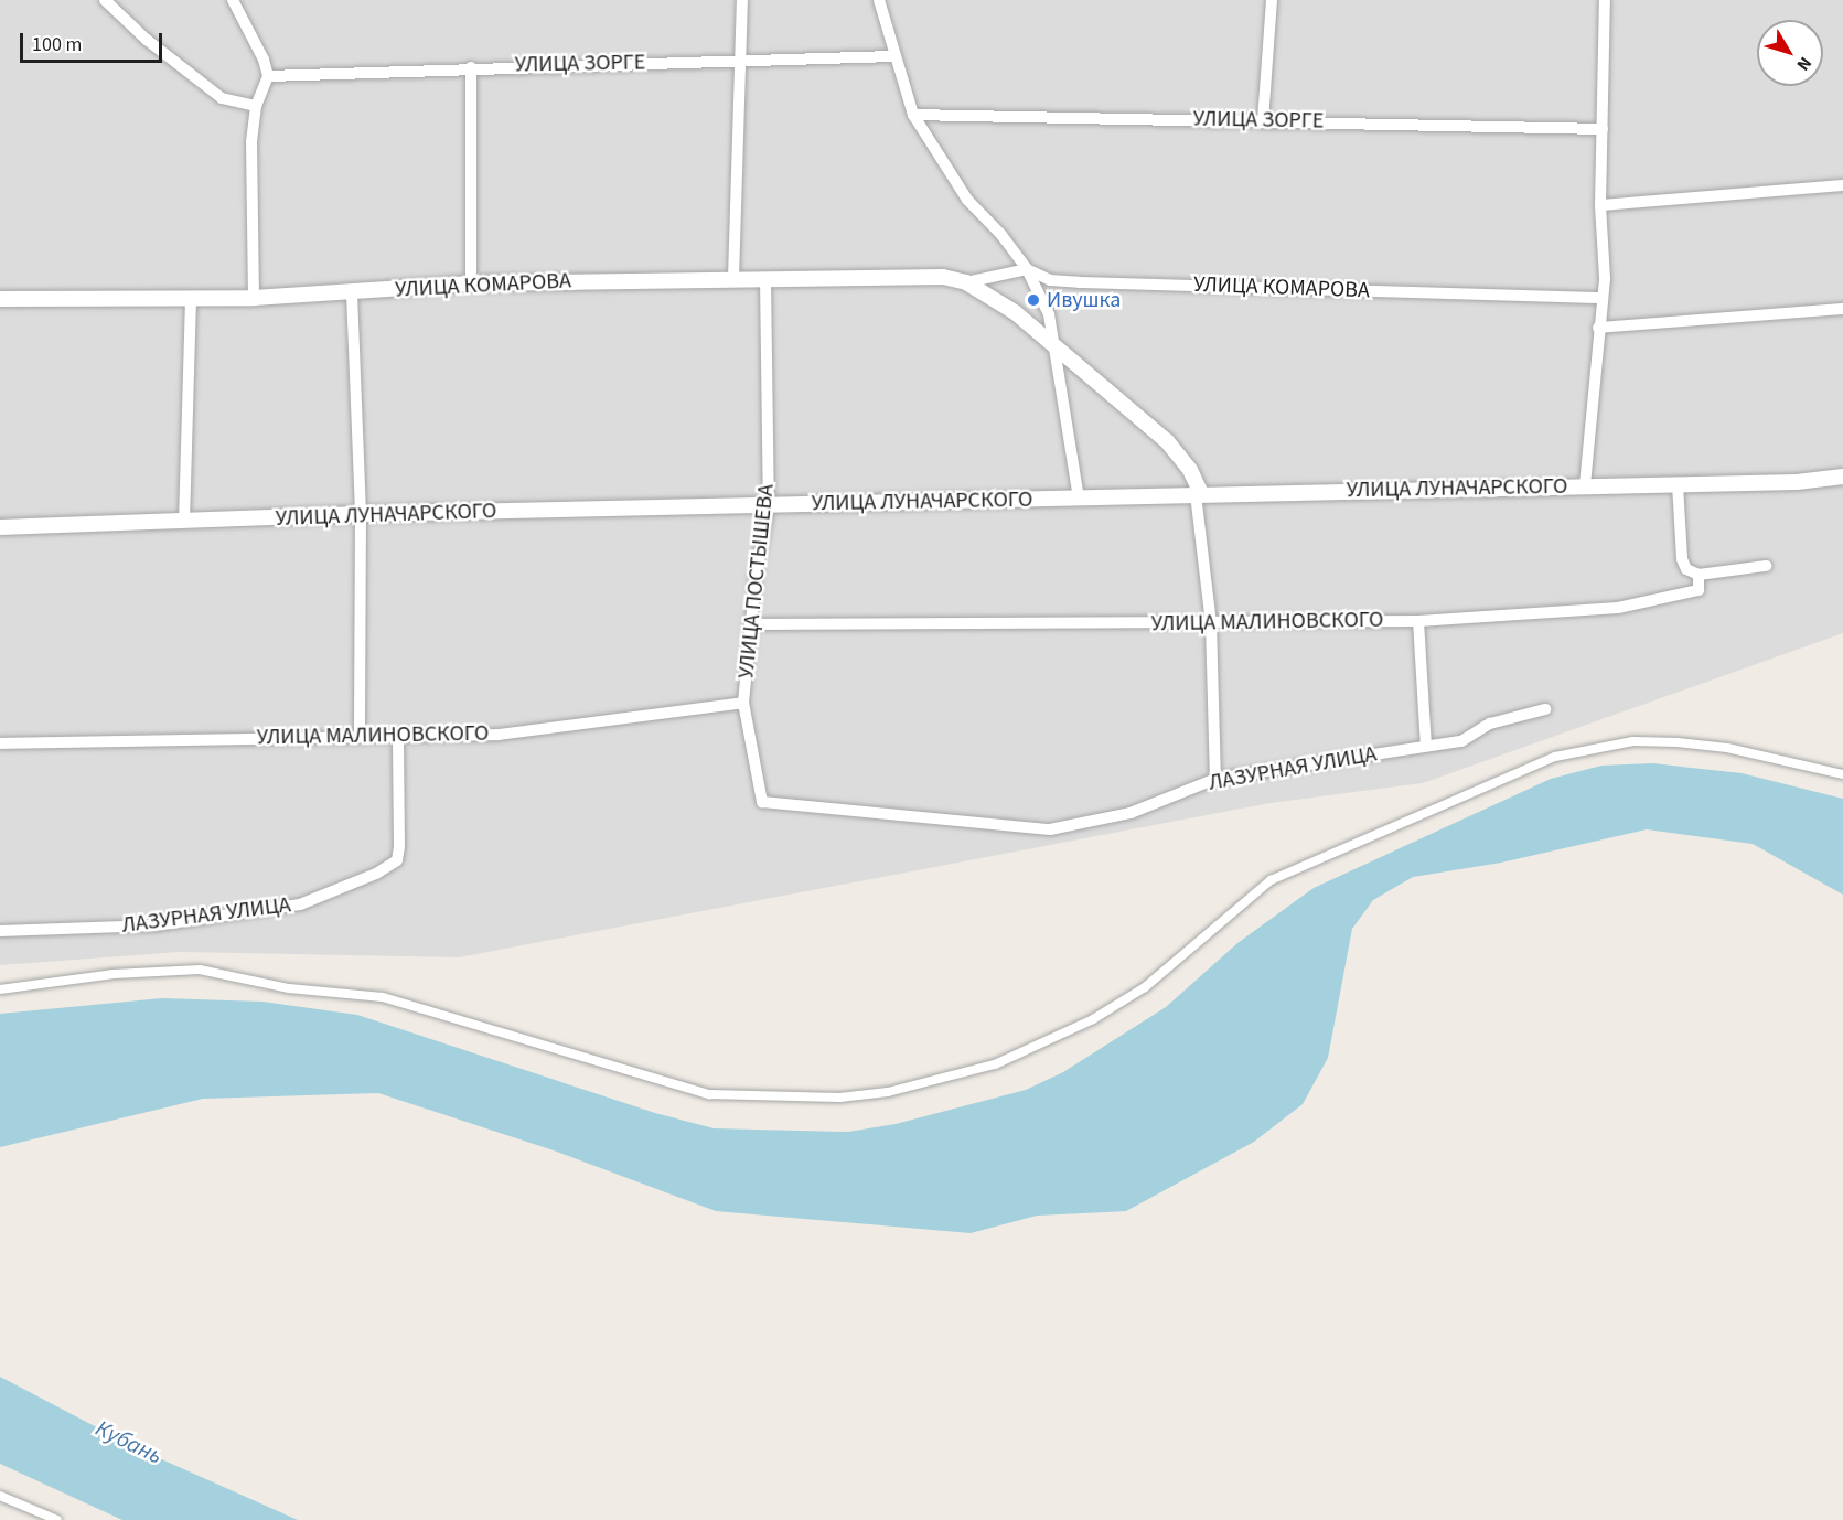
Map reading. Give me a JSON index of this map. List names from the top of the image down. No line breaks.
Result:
{"streets":{"street":["УЛИЦА ЗОРГЕ","УЛИЦА КОМАРОВА","УЛИЦА ЛУНАЧАРСКОГО","УЛИЦА ПОСТЫШЕВА","УЛИЦА МАЛИНОВСКОГО","ЛАЗУРНАЯ УЛИЦА"]},"crossings":[["УЛИЦА КОМАРОВА","УЛИЦА ЛУНАЧАРСКОГО"],["УЛИЦА КОМАРОВА","УЛИЦА ПОСТЫШЕВА"],["УЛИЦА ЛУНАЧАРСКОГО","УЛИЦА ПОСТЫШЕВА"],["УЛИЦА ПОСТЫШЕВА","УЛИЦА МАЛИНОВСКОГО"],["УЛИЦА ПОСТЫШЕВА","ЛАЗУРНАЯ УЛИЦА"],["УЛИЦА МАЛИНОВСКОГО","ЛАЗУРНАЯ УЛИЦА"]],"water":["Кубань"],"places":["Ивушка"],"scale_bar":"100 m","north":"bottom right"}
